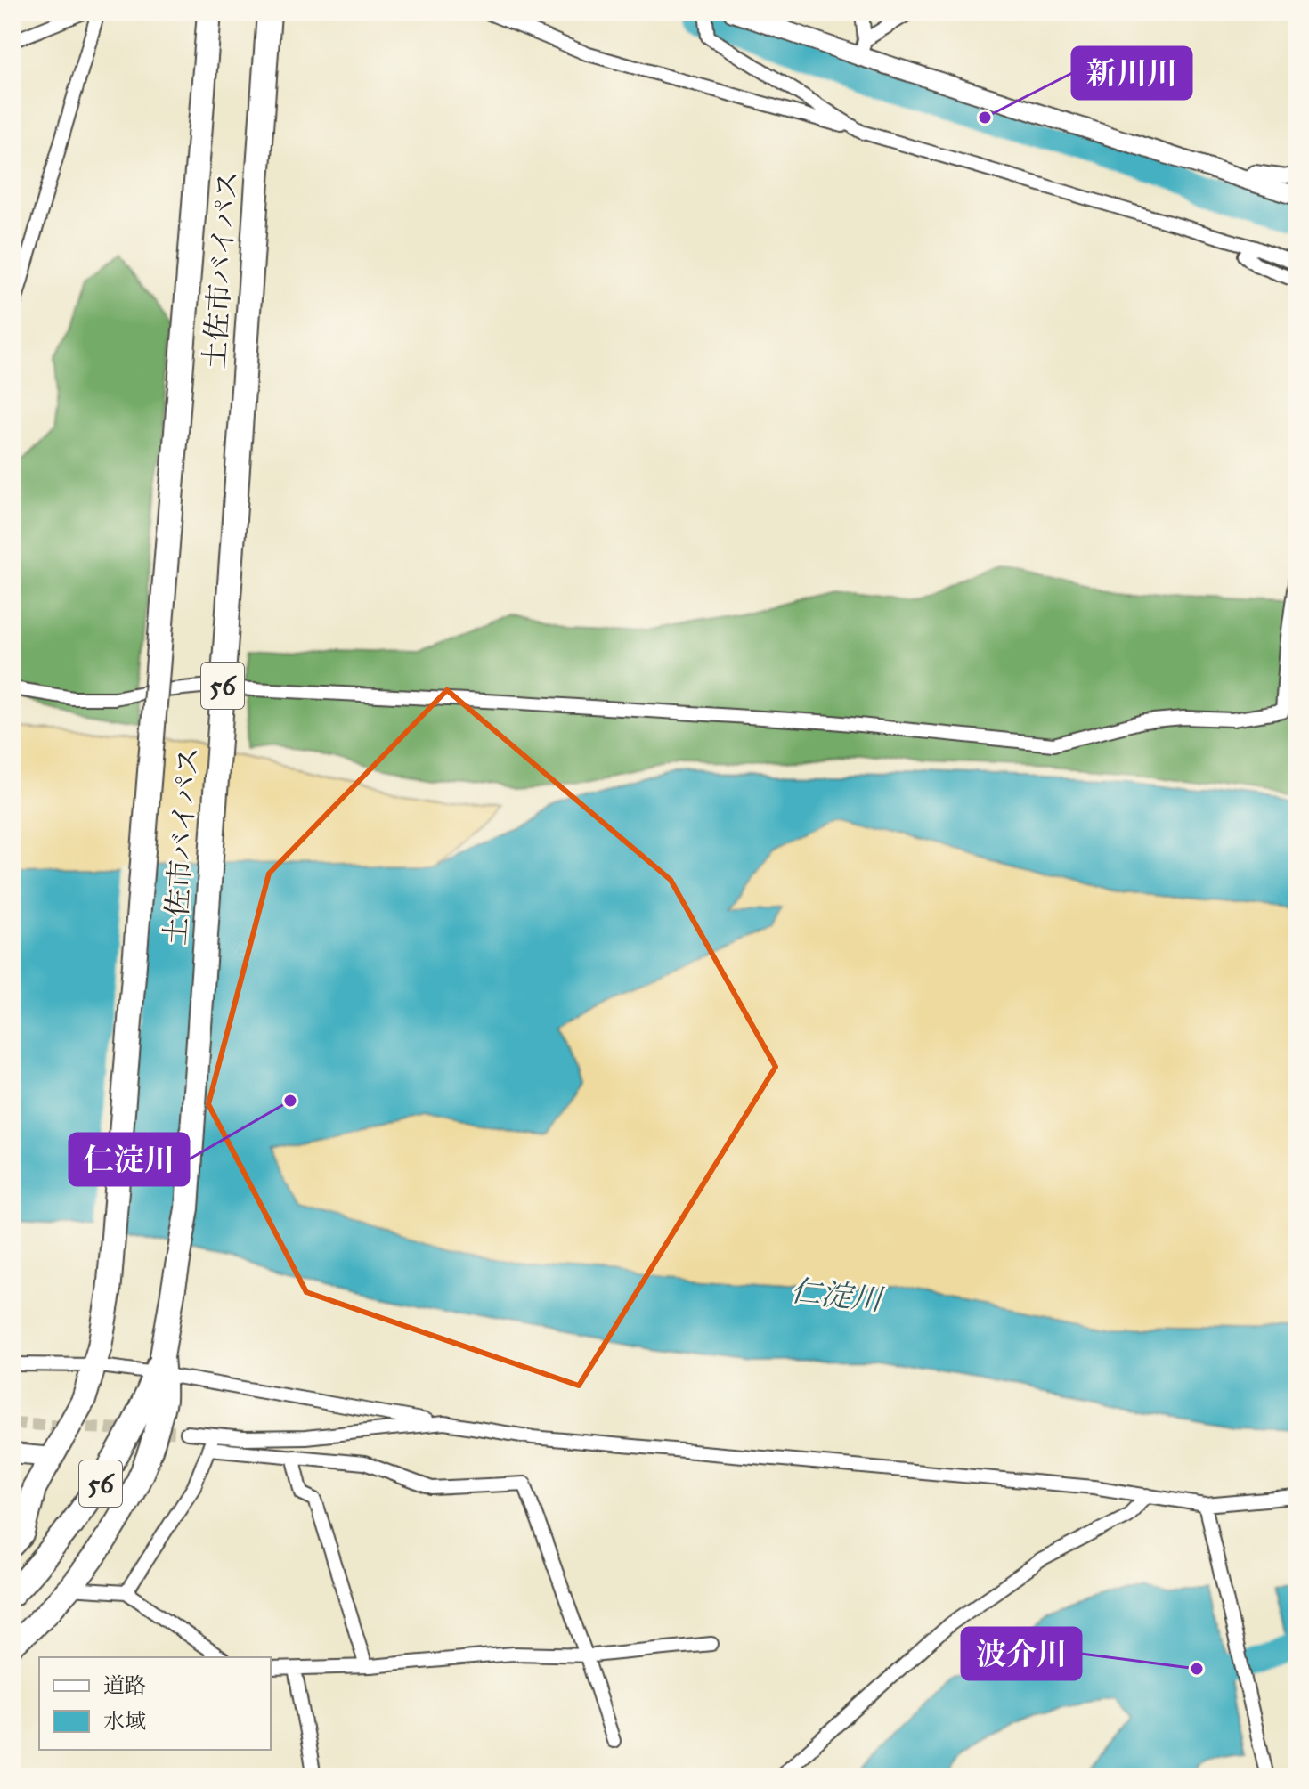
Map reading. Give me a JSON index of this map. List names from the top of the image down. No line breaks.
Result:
{"streets":{"highway":["土佐市バイパス","56"]},"water":["仁淀川"],"places":["新川川","仁淀川","波介川"],"legend":["道路","水域"]}
